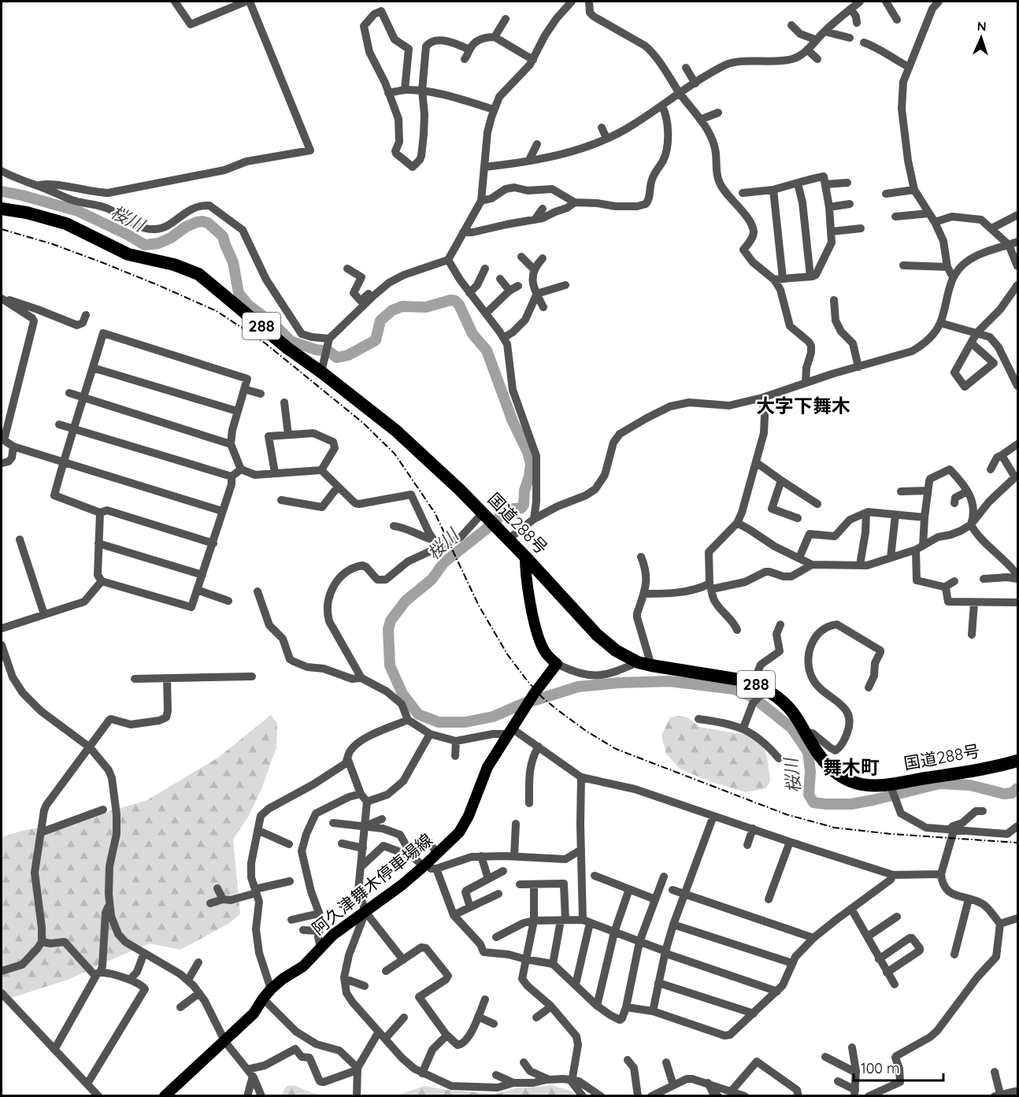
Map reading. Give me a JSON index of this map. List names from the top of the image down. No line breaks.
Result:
{"streets":{"highway":["288","国道288号"],"main road":["阿久津舞木停車場線"]},"districts":["大字下舞木","舞木町"],"water":["桜川"],"scale_bar":"100 m","north":"top"}
